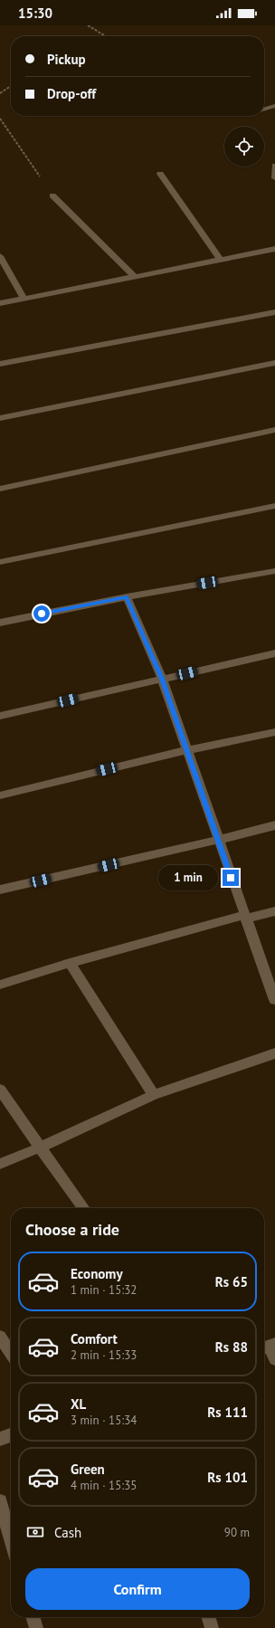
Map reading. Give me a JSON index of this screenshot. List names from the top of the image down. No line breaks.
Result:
{"page":{"status":"15:30","banner":["Pickup","Drop-off"],"bubble":"1 min","heading":"Choose a ride","list":[{"name":"Economy","note":"1 min · 15:32","value":"Rs 65"},{"name":"Comfort","note":"2 min · 15:33","value":"Rs 88"},{"name":"XL","note":"3 min · 15:34","value":"Rs 111"},{"name":"Green","note":"4 min · 15:35","value":"Rs 101"}],"pay":["Cash","90 m"],"buttons":"Confirm"}}
